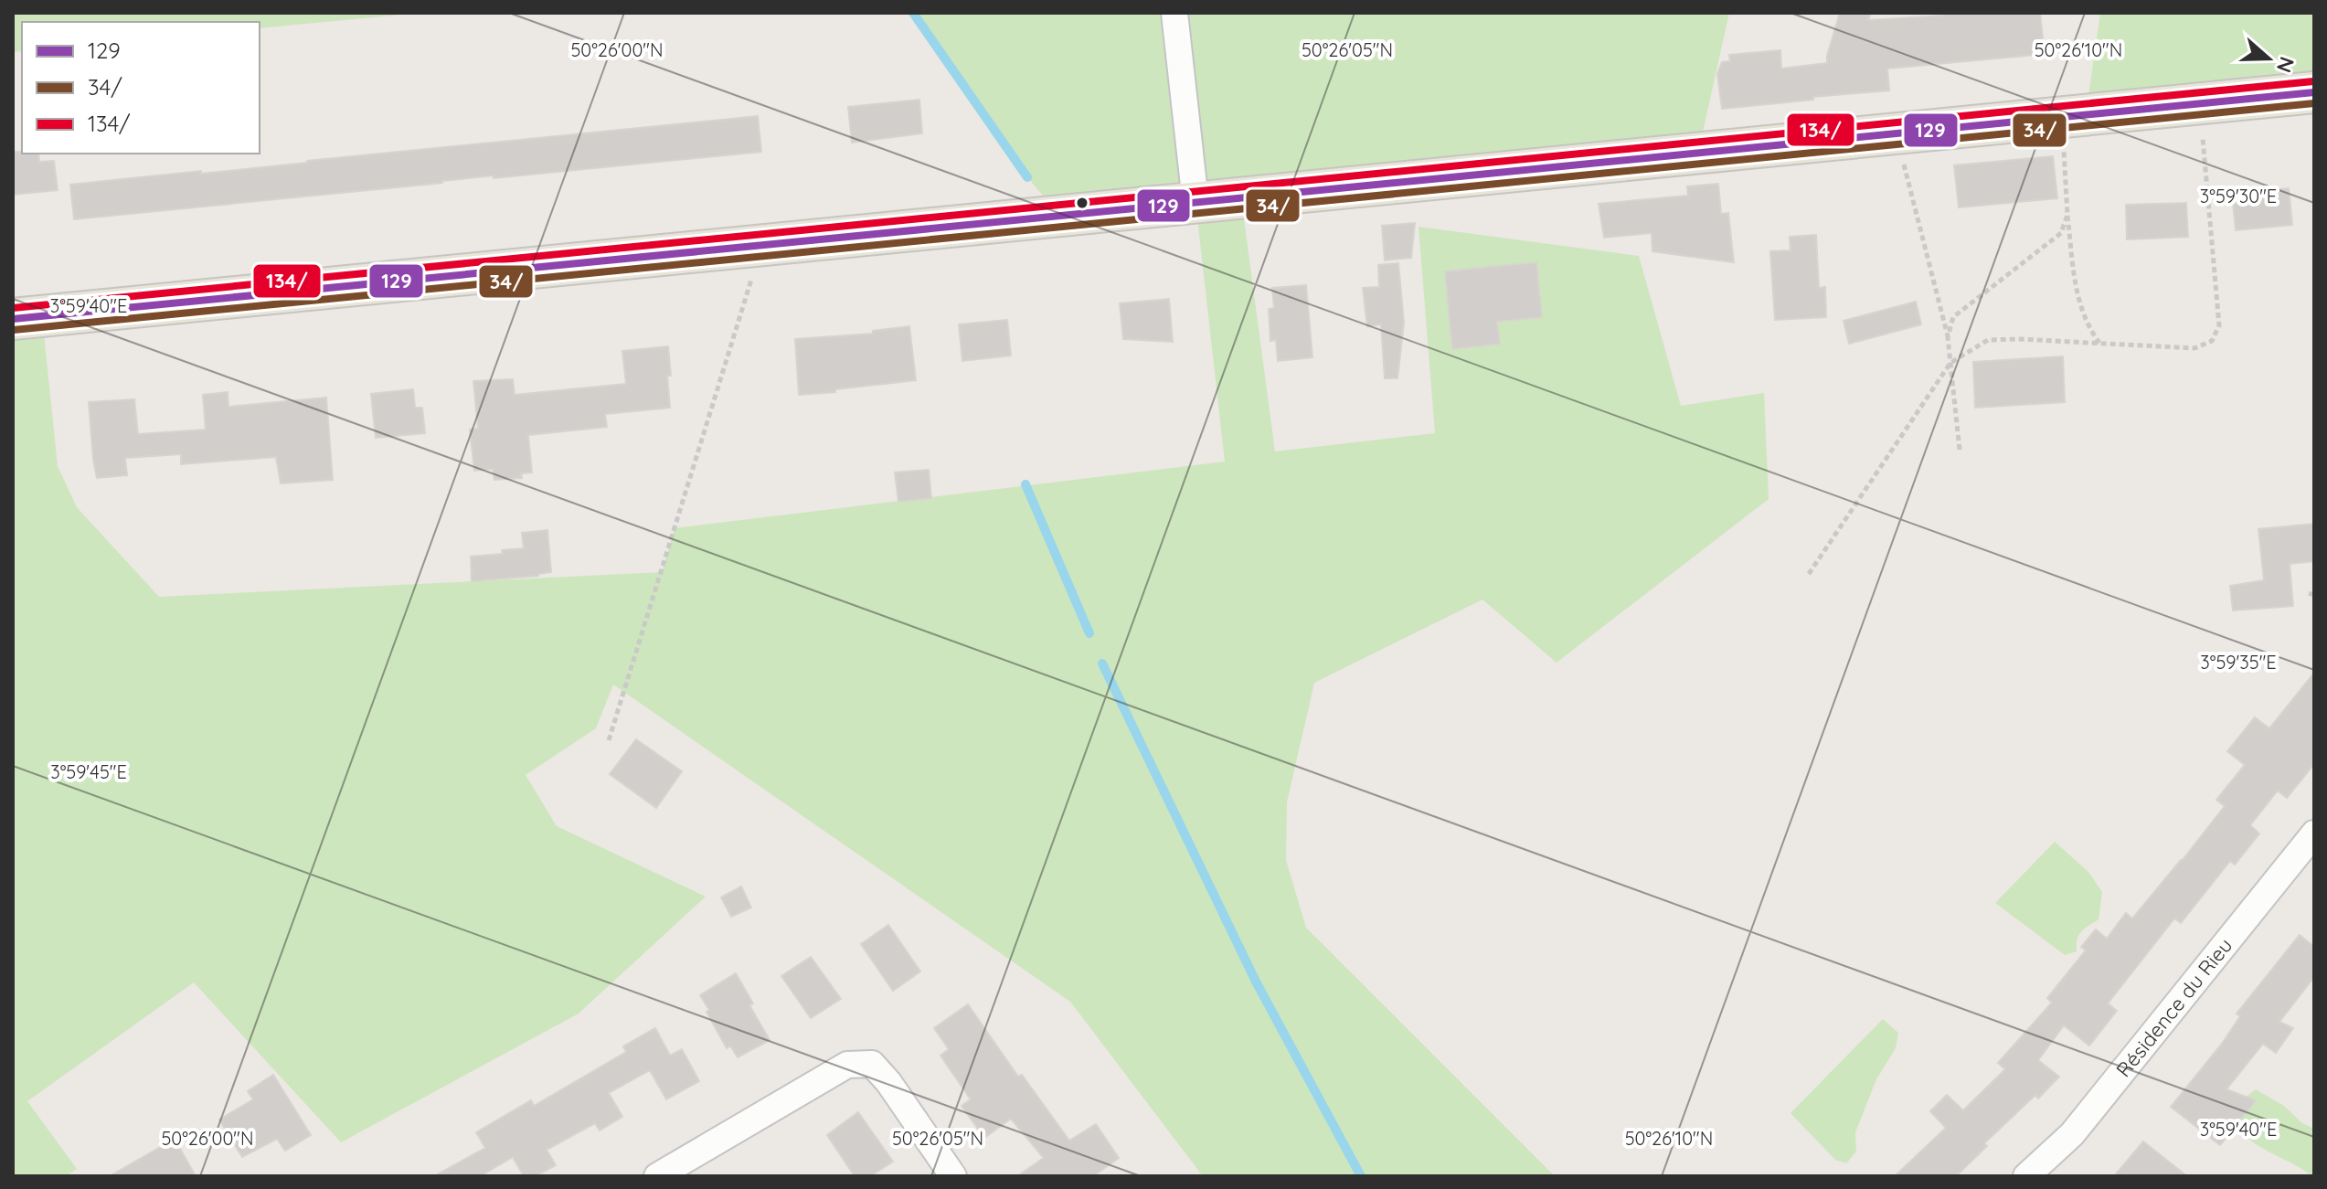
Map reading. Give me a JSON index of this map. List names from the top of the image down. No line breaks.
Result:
{"streets":{"street":["Résidence du Rieu"]},"lines":["transit line 134/","transit line 129","transit line 34/"],"legend":["129","34/","134/"],"north":"right","coordinates":["50°26'00\"N","50°26'05\"N","50°26'10\"N","3°59'30\"E","3°59'40\"E","3°59'35\"E","3°59'45\"E"]}
